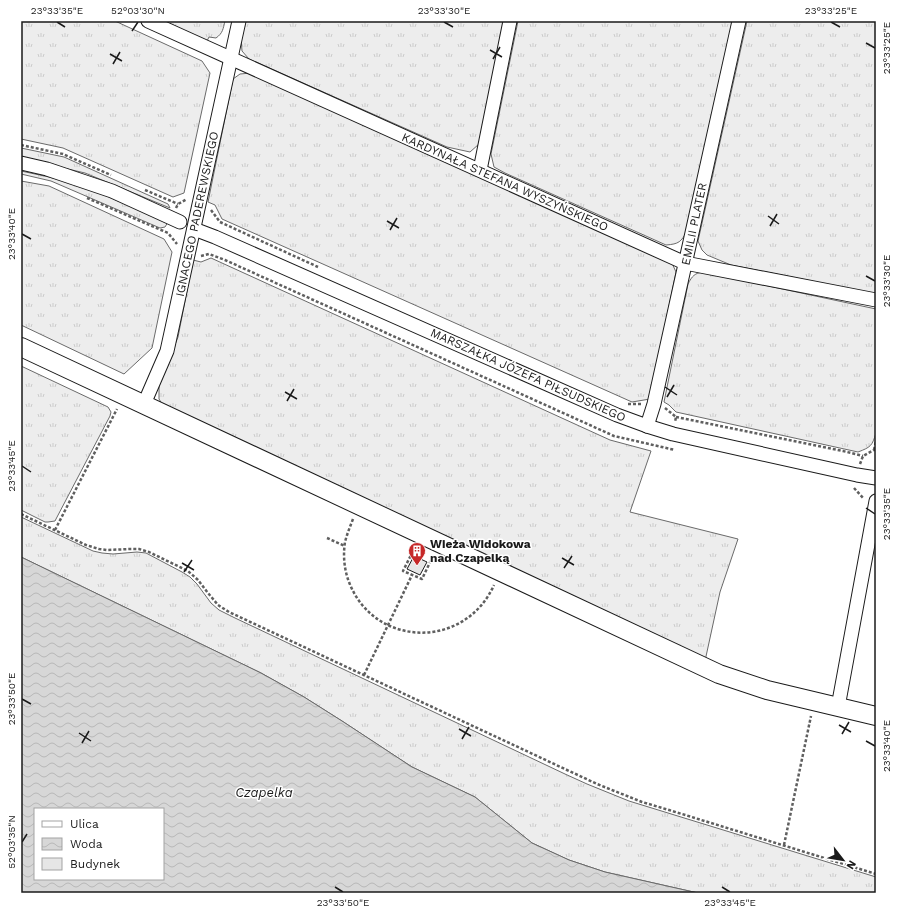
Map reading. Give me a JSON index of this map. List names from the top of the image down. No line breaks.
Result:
{"streets":{"street":["KARDYNAŁA STEFANA WYSZYŃSKIEGO","IGNACEGO PADEREWSKIEGO","EMILII PLATER","MARSZAŁKA JÓZEFA PIŁSUDSKIEGO"]},"crossings":[["KARDYNAŁA STEFANA WYSZYŃSKIEGO","IGNACEGO PADEREWSKIEGO"],["KARDYNAŁA STEFANA WYSZYŃSKIEGO","EMILII PLATER"],["IGNACEGO PADEREWSKIEGO","MARSZAŁKA JÓZEFA PIŁSUDSKIEGO"],["EMILII PLATER","MARSZAŁKA JÓZEFA PIŁSUDSKIEGO"]],"water":["Czapelka"],"places":{"building":["Wieża Widokowa nad Czapelką"]},"legend":["Ulica","Woda","Budynek"],"north":"bottom right","coordinates":["23°33'35\"E","52°03'30\"N","23°33'30\"E","23°33'25\"E","23°33'40\"E","23°33'45\"E","23°33'50\"E","52°03'35\"N"]}
